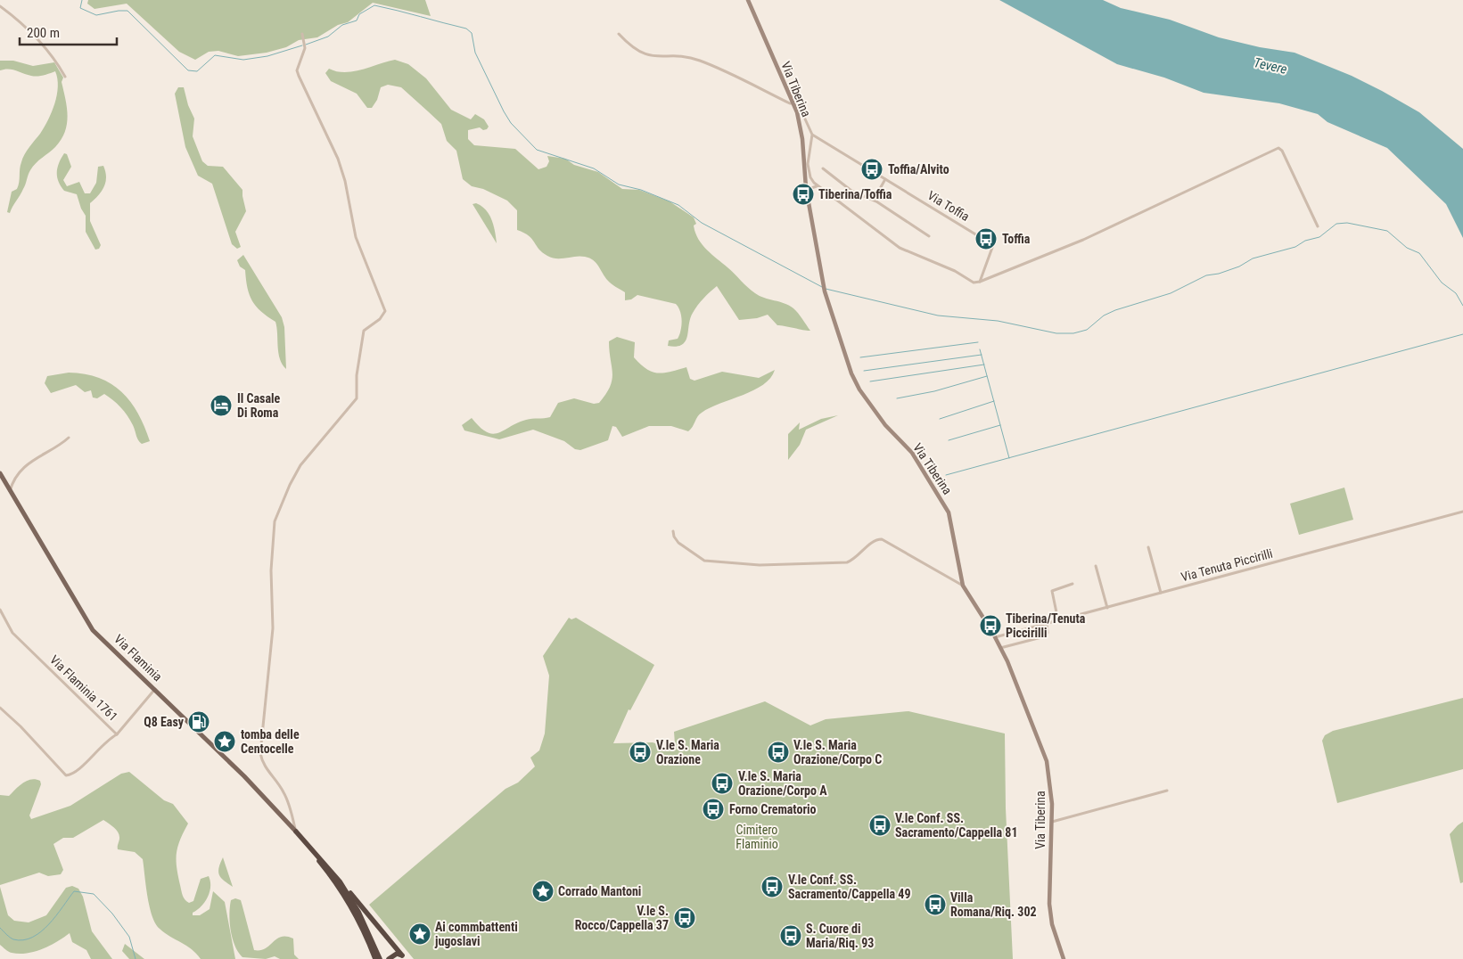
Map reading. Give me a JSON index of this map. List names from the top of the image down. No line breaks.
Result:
{"streets":{"highway":["Via Flaminia"],"main road":["Via Tiberina"],"street":["Via Toffia","Via Tenuta Piccirilli","Via Flaminia 1761"]},"crossings":[["Via Tiberina","Via Tenuta Piccirilli"],["Via Flaminia","Via Flaminia 1761"]],"water":["Tevere"],"parks":["Cimitero Flaminio"],"places":{"bus stop":["Toffia/Alvito","Tiberina/Toffia","Toffia","Tiberina/Tenuta Piccirilli","V.le S. Maria Orazione","V.le S. Maria Orazione/Corpo C","V.le S. Maria Orazione/Corpo A","Forno Crematorio","V.le Conf. SS. Sacramento/Cappella 81","V.le Conf. SS. Sacramento/Cappella 49","Villa Romana/Riq. 302","V.le S. Rocco/Cappella 37","S. Cuore di Maria/Riq. 93"],"hotel":["Il Casale Di Roma"],"fuel station":["Q8 Easy"],"place":["tomba delle Centocelle","Corrado Mantoni","Ai commbattenti jugoslavi"]},"scale_bar":"200 m"}
